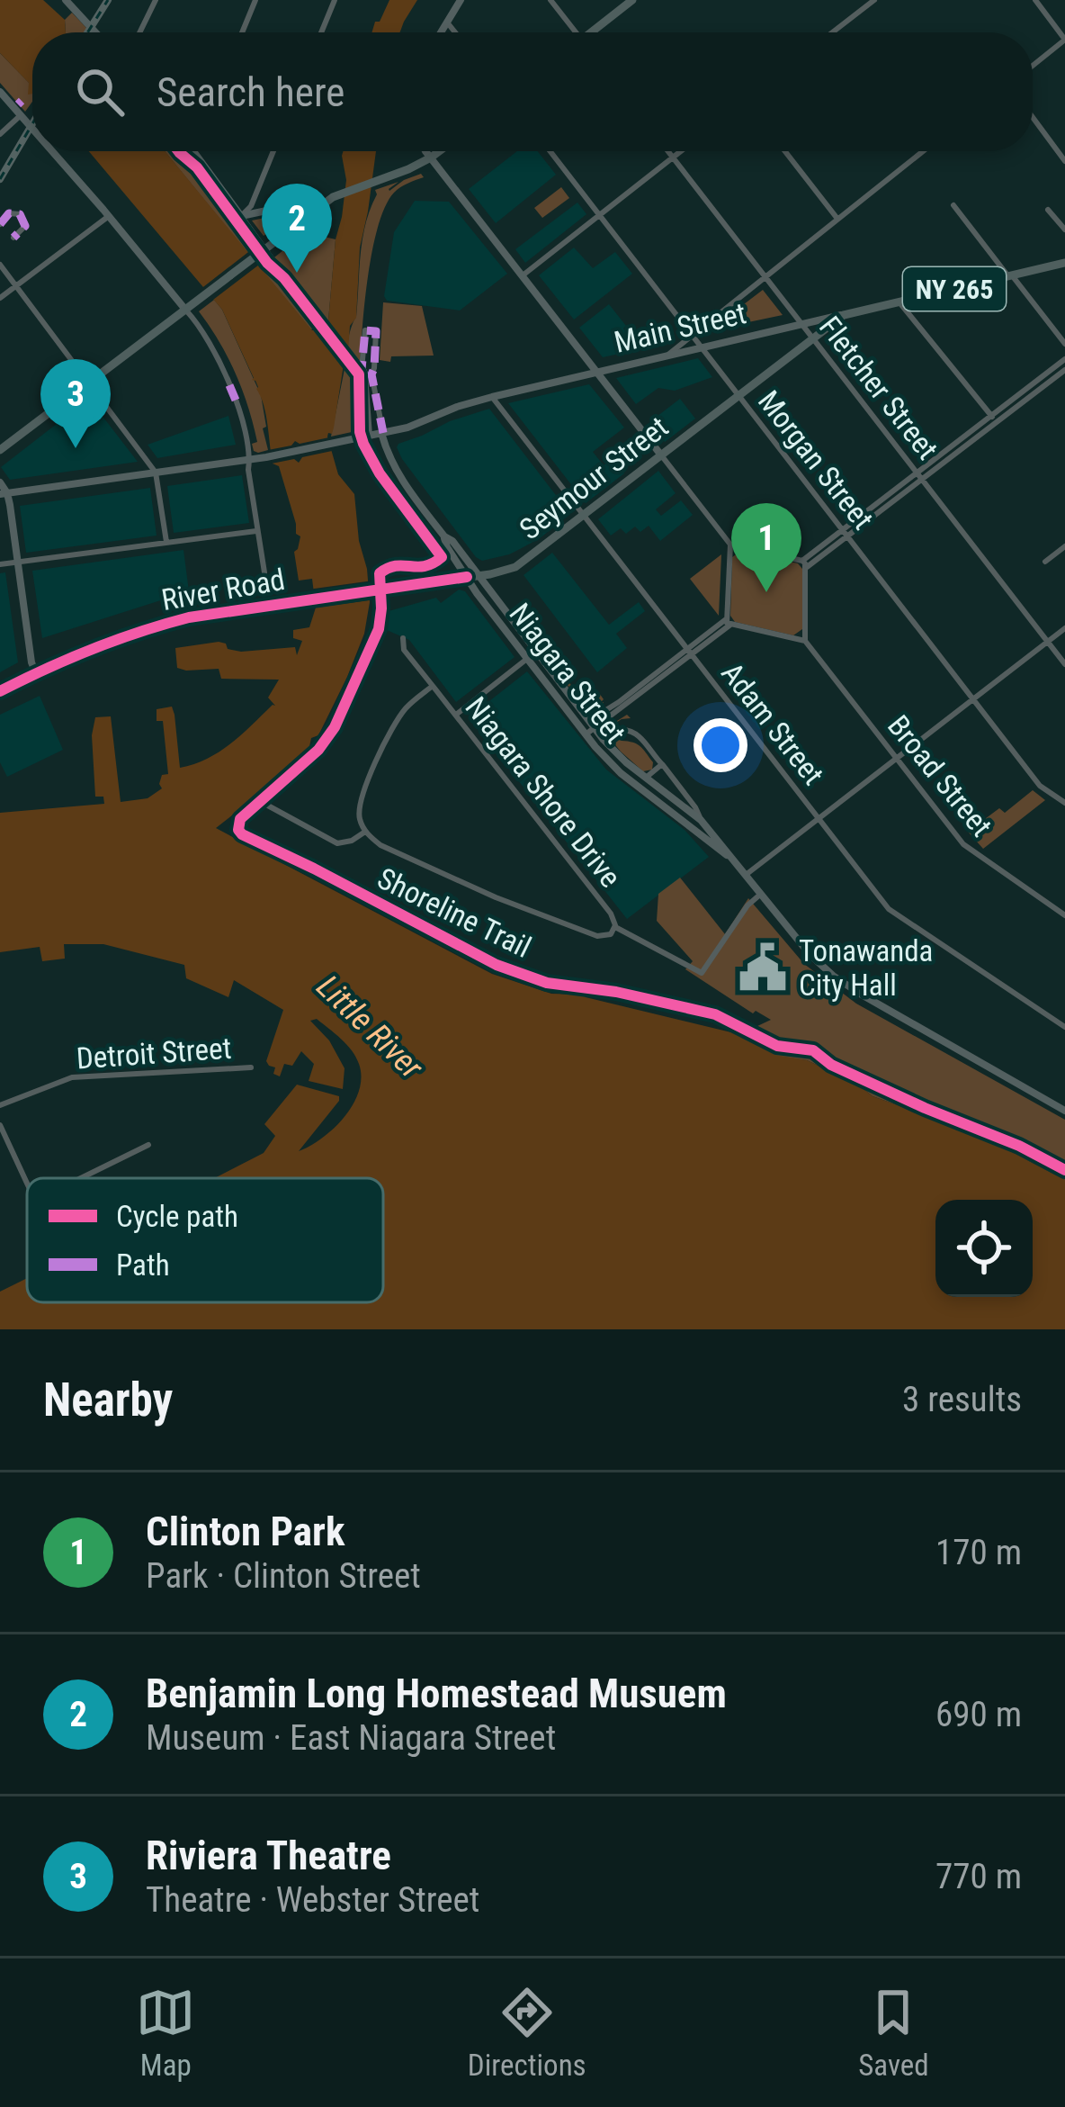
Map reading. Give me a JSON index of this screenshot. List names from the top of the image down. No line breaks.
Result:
{"streets":{"main road":["NY 265","Main Street","Seymour Street","River Road"],"street":["Fletcher Street","Morgan Street","Niagara Street","Adam Street","Broad Street","Niagara Shore Drive","Detroit Street"],"cycle path":["Shoreline Trail"]},"crossings":[["Main Street","Fletcher Street"],["Main Street","Morgan Street"],["Main Street","Seymour Street"],["Main Street","Niagara Street"],["Main Street","Adam Street"],["Fletcher Street","Seymour Street"],["Morgan Street","Seymour Street"],["Seymour Street","River Road"],["Seymour Street","Niagara Street"],["Seymour Street","Adam Street"],["Niagara Street","Niagara Shore Drive"]],"water":["Little River"],"places":{"public building":["Tonawanda City Hall"]},"legend":["Cycle path","Path"],"page":{"search":"Search here","pins":["2","3","1"],"heading":["Nearby","3 results"],"list":[{"mark":"1","name":"Clinton Park","note":"Park · Clinton Street","value":"170 m"},{"mark":"2","name":"Benjamin Long Homestead Musuem","note":"Museum · East Niagara Street","value":"690 m"},{"mark":"3","name":"Riviera Theatre","note":"Theatre · Webster Street","value":"770 m"}],"nav":["Map","Directions","Saved"]}}
